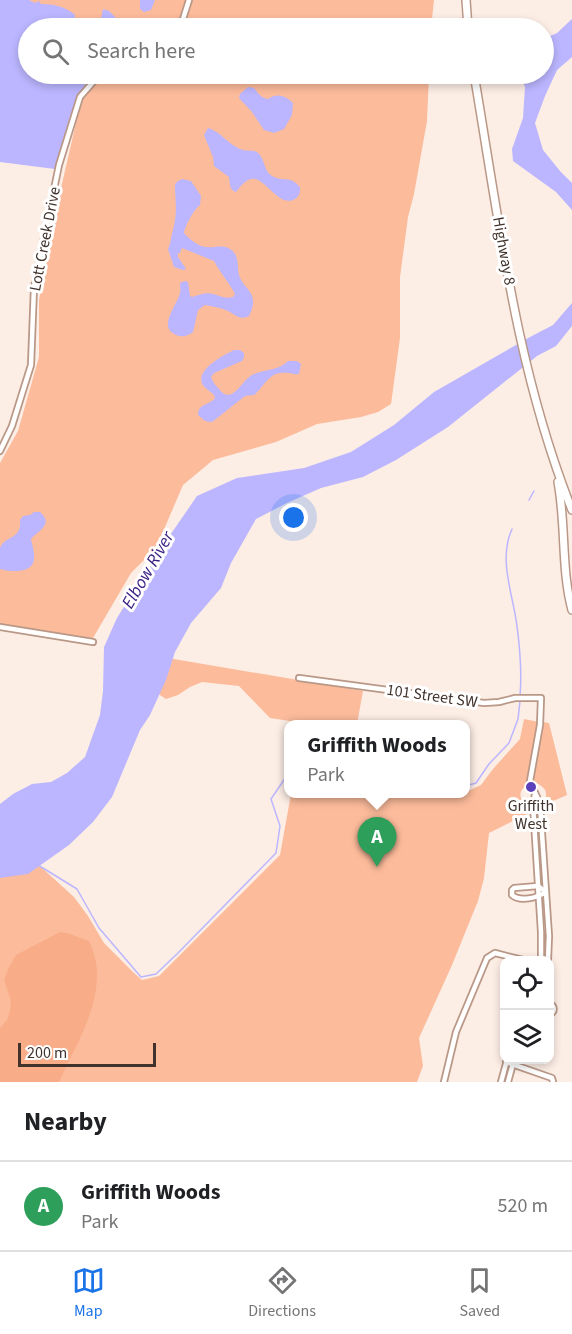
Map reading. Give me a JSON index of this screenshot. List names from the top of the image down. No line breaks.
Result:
{"streets":{"main road":["Highway 8"],"street":["Lott Creek Drive","101 Street SW"]},"water":["Elbow River"],"places":["Griffith West"],"scale_bar":"200 m","page":{"search":"Search here","popup":["Griffith Woods","Park"],"pins":"A","scale":"200 m","heading":"Nearby","list":[{"mark":"A","name":"Griffith Woods","note":"Park","value":"520 m"}],"nav":["Map","Directions","Saved"]}}
